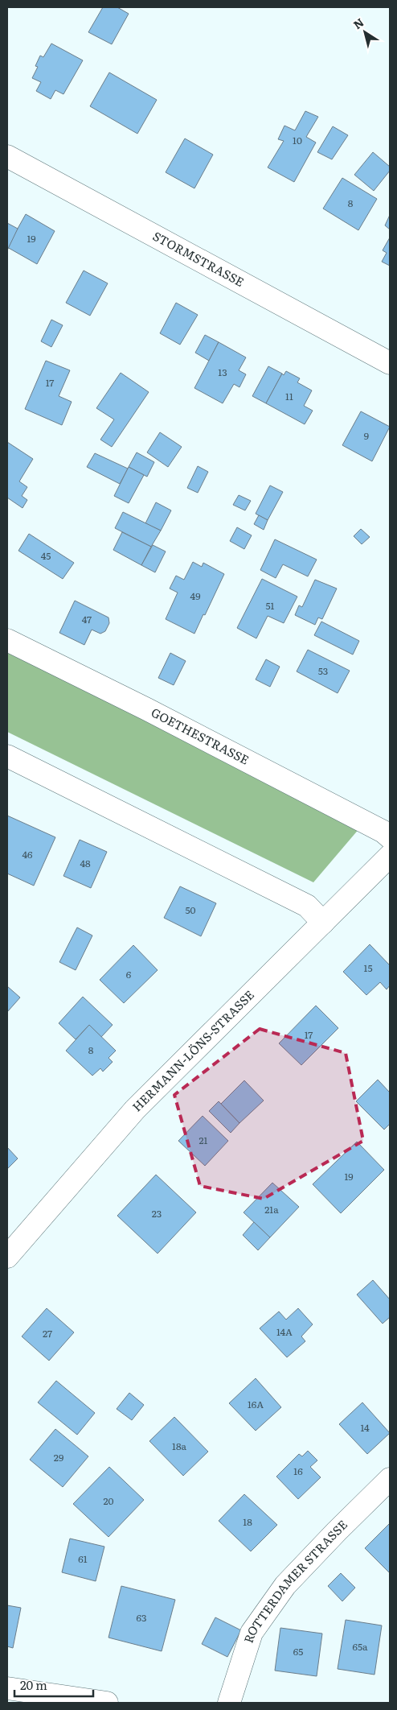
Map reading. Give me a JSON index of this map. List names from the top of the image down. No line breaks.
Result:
{"streets":{"street":["STORMSTRASSE","GOETHESTRASSE","HERMANN-LÖNS-STRASSE","ROTTERDAMER STRASSE"]},"house_numbers":["10","8","19","13","17","11","9","45","49","51","47","53","46","48","50","15","6","17","8","21","19","21a","23","14A","27","16A","14","18a","29","16","20","18","61","63","65a","65"],"scale_bar":"20 m","north":"top left"}
